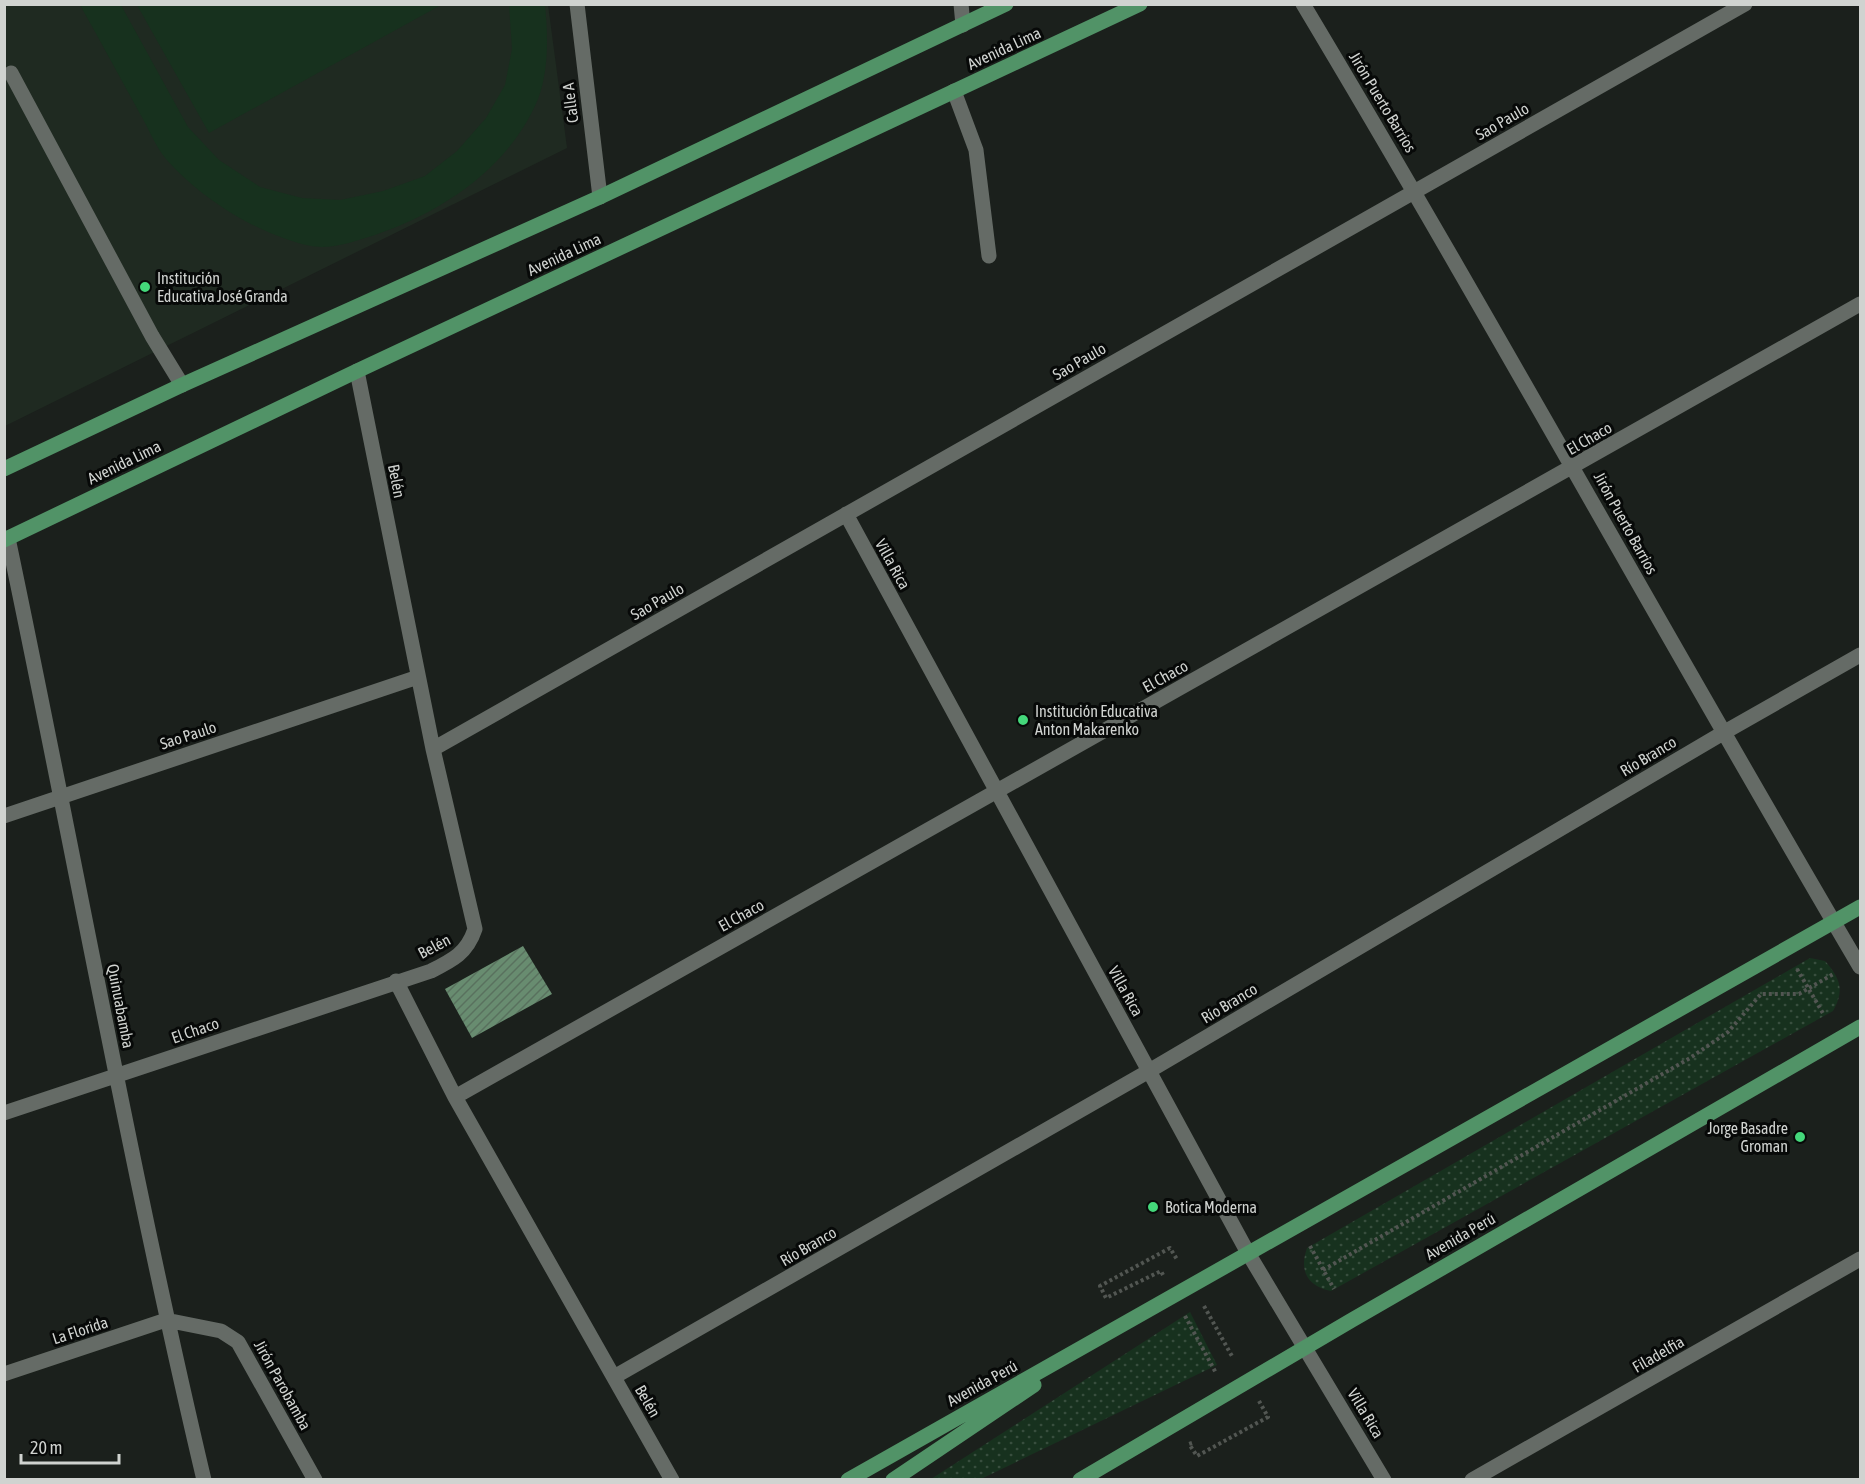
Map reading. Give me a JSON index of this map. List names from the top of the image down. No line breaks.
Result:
{"streets":{"main road":["Avenida Lima","Avenida Perú"],"street":["Jirón Puerto Barrios","Calle A","Sao Paulo","El Chaco","Belén","Villa Rica","Río Branco","Quinuabamba","La Florida","Filadelfia","Jirón Parobamba"]},"crossings":[["Avenida Lima","Belén"],["Avenida Lima","Quinuabamba"],["Jirón Puerto Barrios","Sao Paulo"],["Jirón Puerto Barrios","El Chaco"],["Jirón Puerto Barrios","Río Branco"],["Jirón Puerto Barrios","Avenida Perú"],["Sao Paulo","Belén"],["Sao Paulo","Villa Rica"],["Sao Paulo","Quinuabamba"],["El Chaco","Belén"],["El Chaco","Villa Rica"],["El Chaco","Quinuabamba"],["Belén","Río Branco"],["Villa Rica","Río Branco"],["Villa Rica","Avenida Perú"],["Quinuabamba","La Florida"],["Quinuabamba","Jirón Parobamba"],["La Florida","Jirón Parobamba"]],"places":["Institución Educativa José Granda","Institución Educativa Anton Makarenko","Jorge Basadre Groman","Botica Moderna"],"scale_bar":"20 m"}
